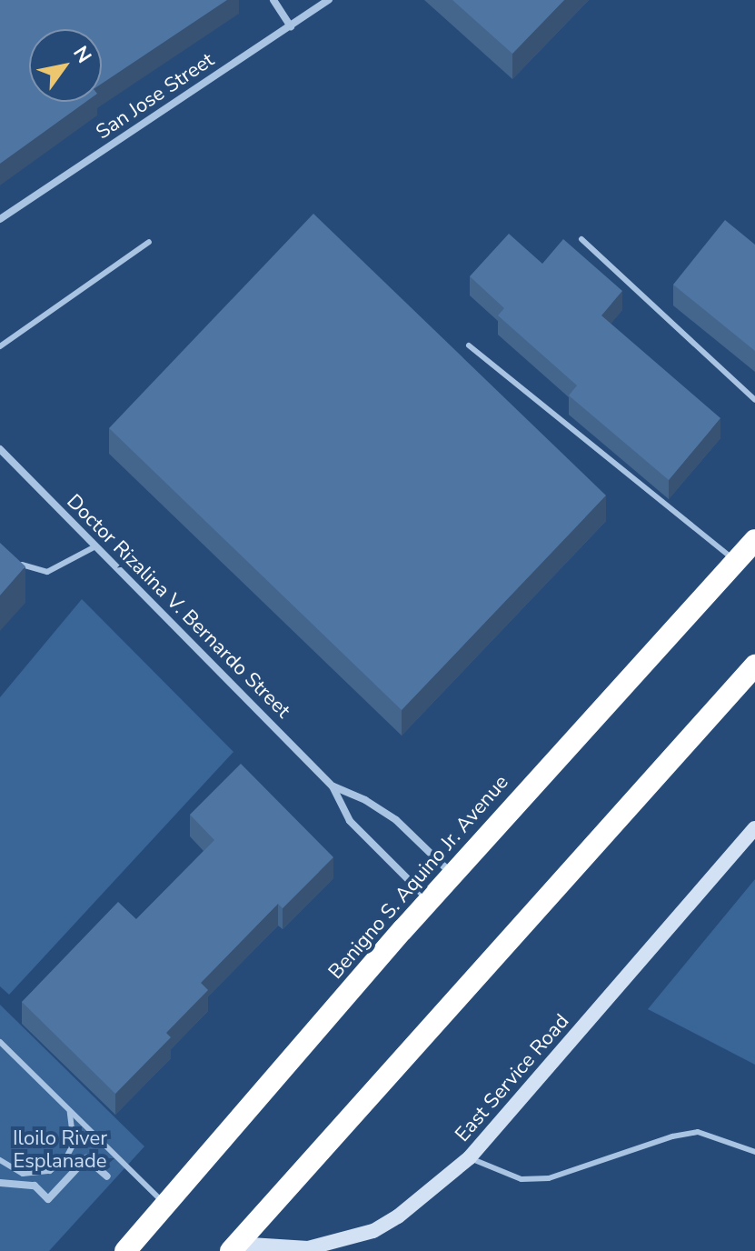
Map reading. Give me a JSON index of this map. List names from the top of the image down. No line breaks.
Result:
{"streets":{"highway":["Benigno S. Aquino Jr. Avenue"],"main road":["East Service Road"],"street":["San Jose Street","Doctor Rizalina V. Bernardo Street"]},"crossings":[["Doctor Rizalina V. Bernardo Street","Benigno S. Aquino Jr. Avenue"]],"parks":["Iloilo River Esplanade"],"north":"top right"}
